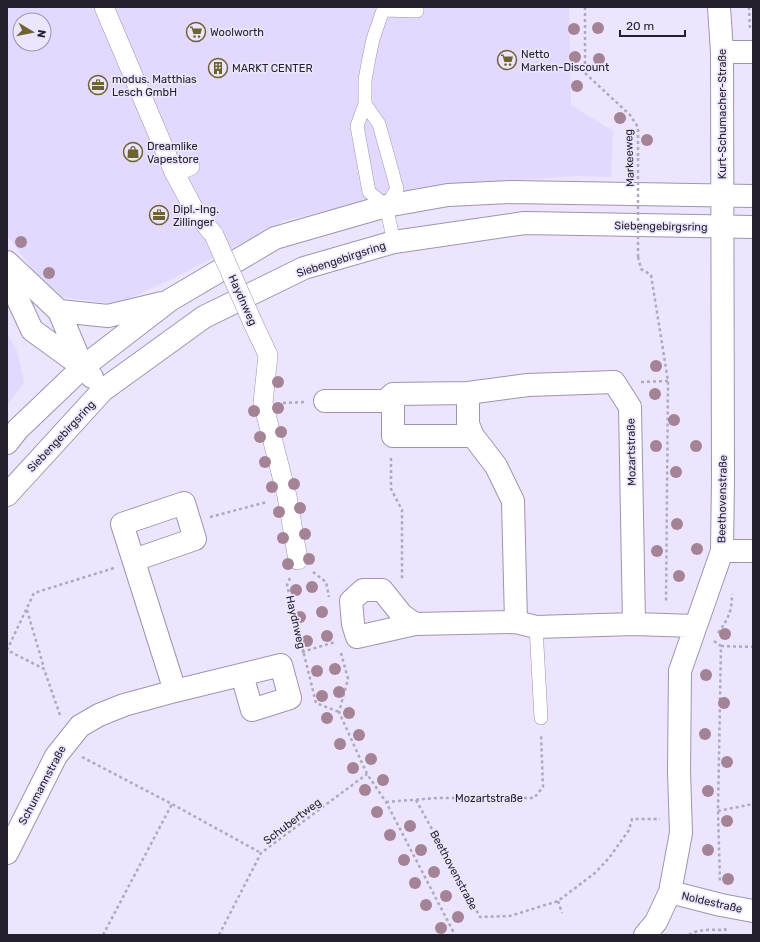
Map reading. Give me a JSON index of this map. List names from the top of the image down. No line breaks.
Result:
{"streets":{"street":["Kurt-Schumacher-Straße","Siebengebirgsring","Haydnweg","Mozartstraße","Beethovenstraße","Schumannstraße","Noldestraße"],"path":["Markeeweg","Schubertweg"]},"crossings":[["Kurt-Schumacher-Straße","Beethovenstraße"],["Siebengebirgsring","Beethovenstraße"],["Haydnweg","Mozartstraße"],["Haydnweg","Schubertweg"],["Mozartstraße","Beethovenstraße"],["Beethovenstraße","Noldestraße"]],"places":{"supermarket":["Woolworth","Netto Marken-Discount"],"building":["MARKT CENTER"],"office":["modus. Matthias Lesch GmbH","Dipl.-Ing. Zillinger"],"shop":["Dreamlike Vapestore"]},"scale_bar":"20 m","north":"right"}
